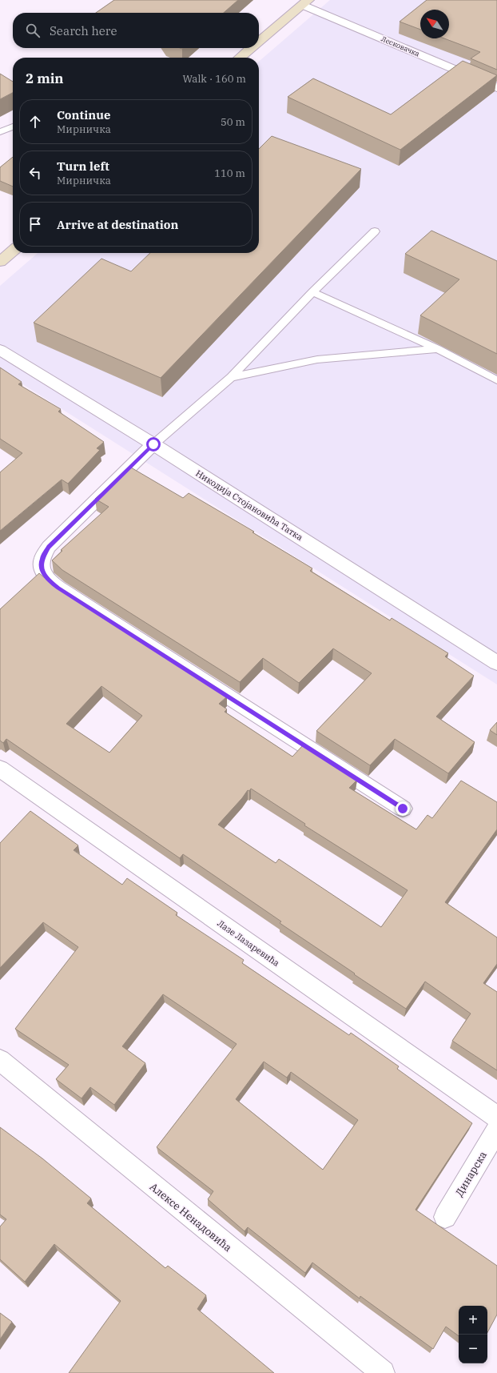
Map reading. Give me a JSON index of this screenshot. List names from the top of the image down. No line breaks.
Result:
{"streets":{"street":["Лесковачка","Никодија Стојановића Татка","Лазе Лазаревића","Динарска","Алексе Ненадовића"]},"north":"top left","page":{"search":"Search here","heading":["2 min","Walk · 160 m"],"list":[["Continue","Мирничка","50 m"],["Turn left","Мирничка","110 m"],"Arrive at destination"],"map_buttons":["+","−"]}}
